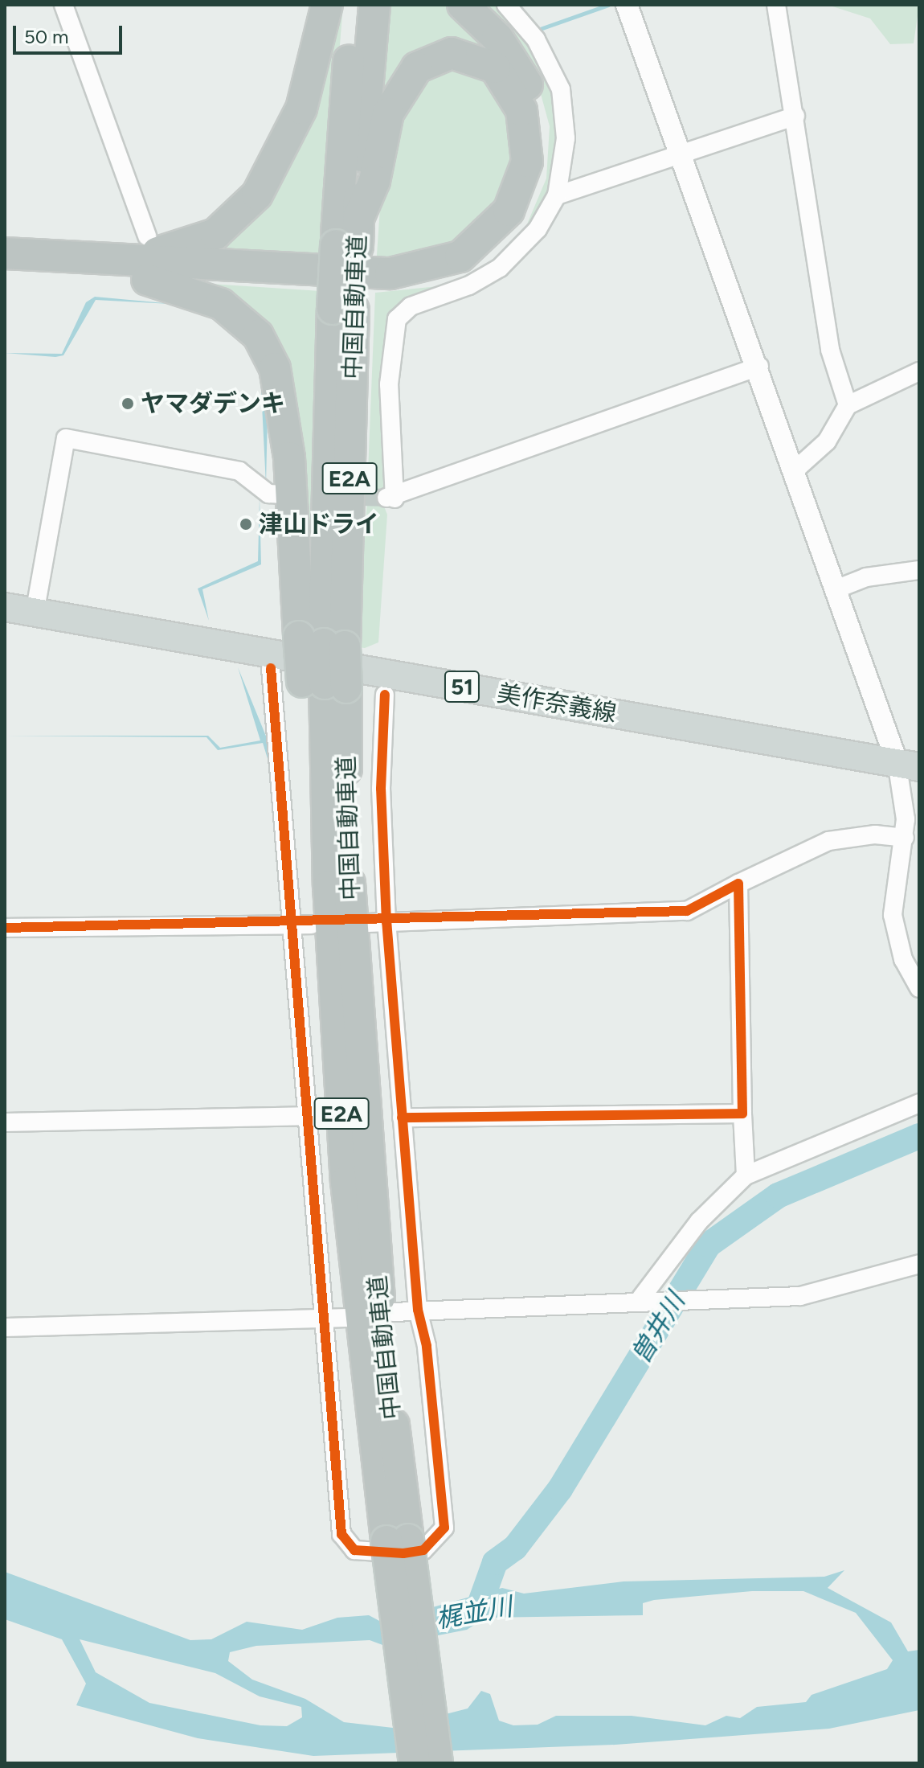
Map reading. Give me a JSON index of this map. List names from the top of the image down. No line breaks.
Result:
{"streets":{"highway":["中国自動車道","E2A"],"main road":["51","美作奈義線"]},"water":["曽井川","梶並川"],"places":["ヤマダデンキ","津山ドライ"],"scale_bar":"50 m"}
